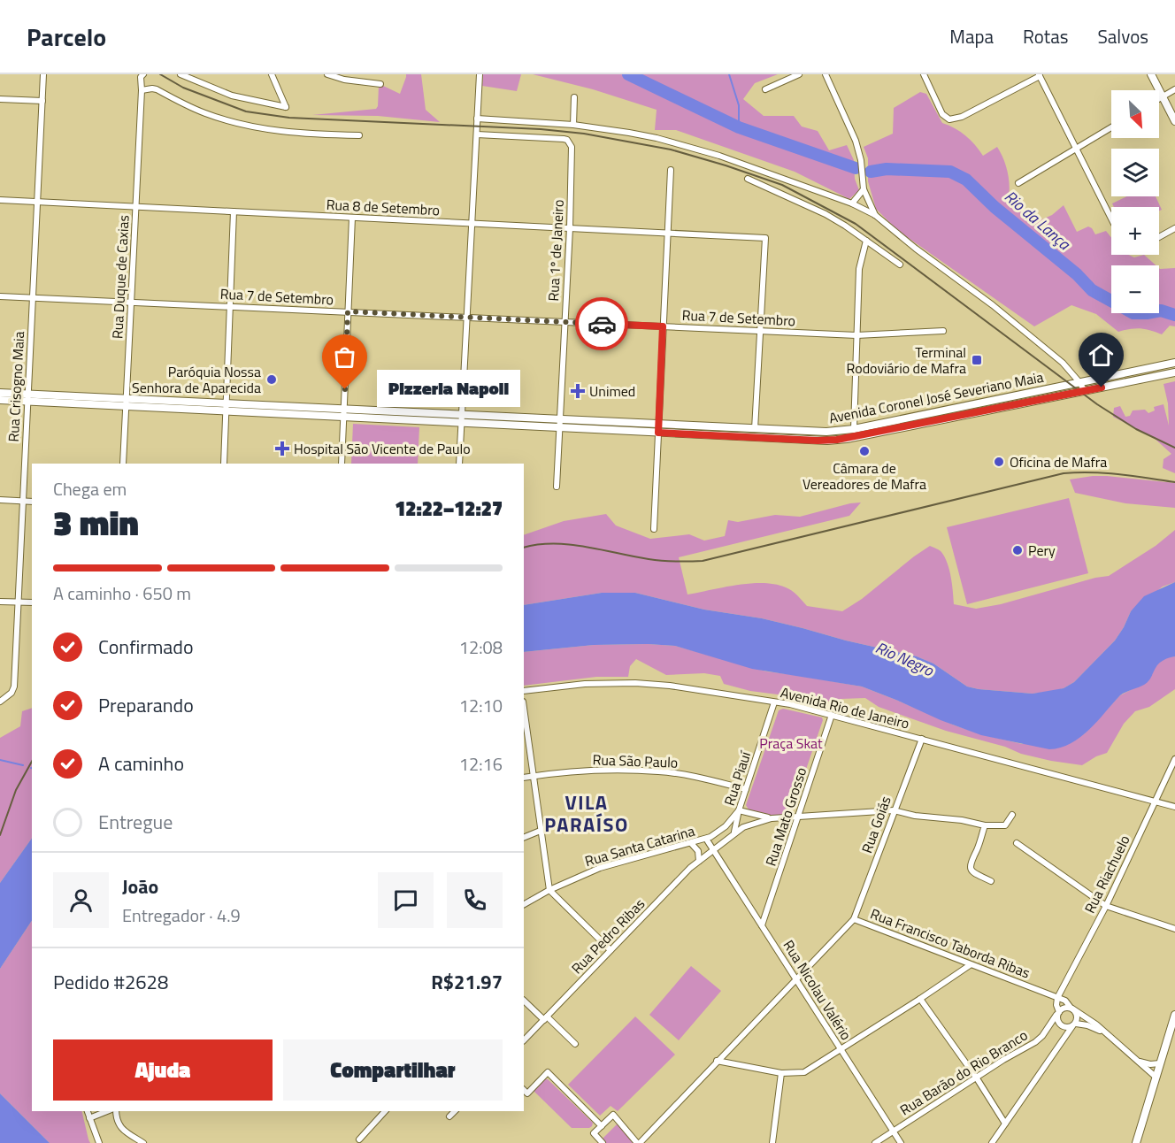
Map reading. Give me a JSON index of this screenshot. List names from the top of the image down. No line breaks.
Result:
{"streets":{"main road":["Avenida Coronel José Severiano Maia"],"street":["Rua 8 de Setembro","Rua 1º de Janeiro","Rua Duque de Caxias","Rua 7 de Setembro","Rua Crisogno Maia","Avenida Rio de Janeiro","Rua São Paulo","Rua Piauí","Rua Mato Grosso","Rua Goiás","Rua Santa Catarina","Rua Riachuelo","Rua Pedro Ribas","Rua Francisco Taborda Ribas","Rua Nicolau Valério","Rua Barão do Rio Branco"]},"crossings":[["Rua 8 de Setembro","Rua 1º de Janeiro"],["Rua 8 de Setembro","Rua Duque de Caxias"],["Rua 8 de Setembro","Rua 7 de Setembro"],["Rua 8 de Setembro","Rua Crisogno Maia"],["Rua 1º de Janeiro","Rua 7 de Setembro"],["Rua 1º de Janeiro","Avenida Coronel José Severiano Maia"],["Rua Duque de Caxias","Rua 7 de Setembro"],["Rua Duque de Caxias","Avenida Coronel José Severiano Maia"],["Rua 7 de Setembro","Rua Crisogno Maia"],["Rua Crisogno Maia","Avenida Coronel José Severiano Maia"],["Avenida Rio de Janeiro","Rua Piauí"],["Avenida Rio de Janeiro","Rua Mato Grosso"],["Avenida Rio de Janeiro","Rua Goiás"],["Avenida Rio de Janeiro","Rua Riachuelo"],["Rua São Paulo","Rua Piauí"],["Rua Piauí","Rua Santa Catarina"],["Rua Mato Grosso","Rua Santa Catarina"],["Rua Mato Grosso","Rua Nicolau Valério"],["Rua Goiás","Rua Santa Catarina"],["Rua Goiás","Rua Francisco Taborda Ribas"],["Rua Santa Catarina","Rua Pedro Ribas"],["Rua Santa Catarina","Rua Nicolau Valério"],["Rua Riachuelo","Rua Francisco Taborda Ribas"],["Rua Pedro Ribas","Rua Nicolau Valério"],["Rua Francisco Taborda Ribas","Rua Barão do Rio Branco"],["Rua Nicolau Valério","Rua Barão do Rio Branco"]],"districts":["VILA PARAÍSO"],"water":["Rio da Lança","Rio Negro"],"parks":["Praça Skat"],"places":{"transit":["Terminal Rodoviário de Mafra"],"other":["Paróquia Nossa Senhora de Aparecida","Pizzeria Napoli","Câmara de Vereadores de Mafra","Oficina de Mafra","Pery"],"health":["Unimed","Hospital São Vicente de Paulo"]},"north":"bottom right","page":{"header":"Parcelo","nav":["Mapa","Rotas","Salvos"],"map_buttons":["+","−"],"bubble":"Pizzeria Napoli","heading":["3 min","Chega em","12:22–12:27"],"panel":["João","Entregador · 4.9","Pedido #2628","R$21.97"],"bar":"A caminho · 650 m","list":[["Confirmado","12:08"],["Preparando","12:10"],["A caminho","12:16"],"Entregue"],"buttons":["Ajuda","Compartilhar"]}}
